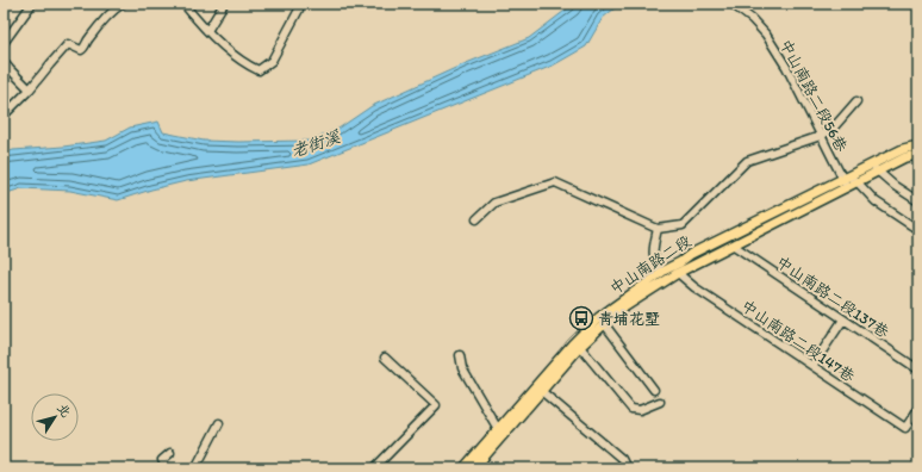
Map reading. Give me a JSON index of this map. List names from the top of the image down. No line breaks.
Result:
{"streets":{"main road":["中山南路二段"],"street":["中山南路二段56巷","中山南路二段137巷","中山南路二段147巷"]},"crossings":[["中山南路二段56巷","中山南路二段"],["中山南路二段","中山南路二段137巷"],["中山南路二段","中山南路二段147巷"]],"water":["老街溪"],"places":{"bus stop":["青埔花墅"]},"north":"top right"}
